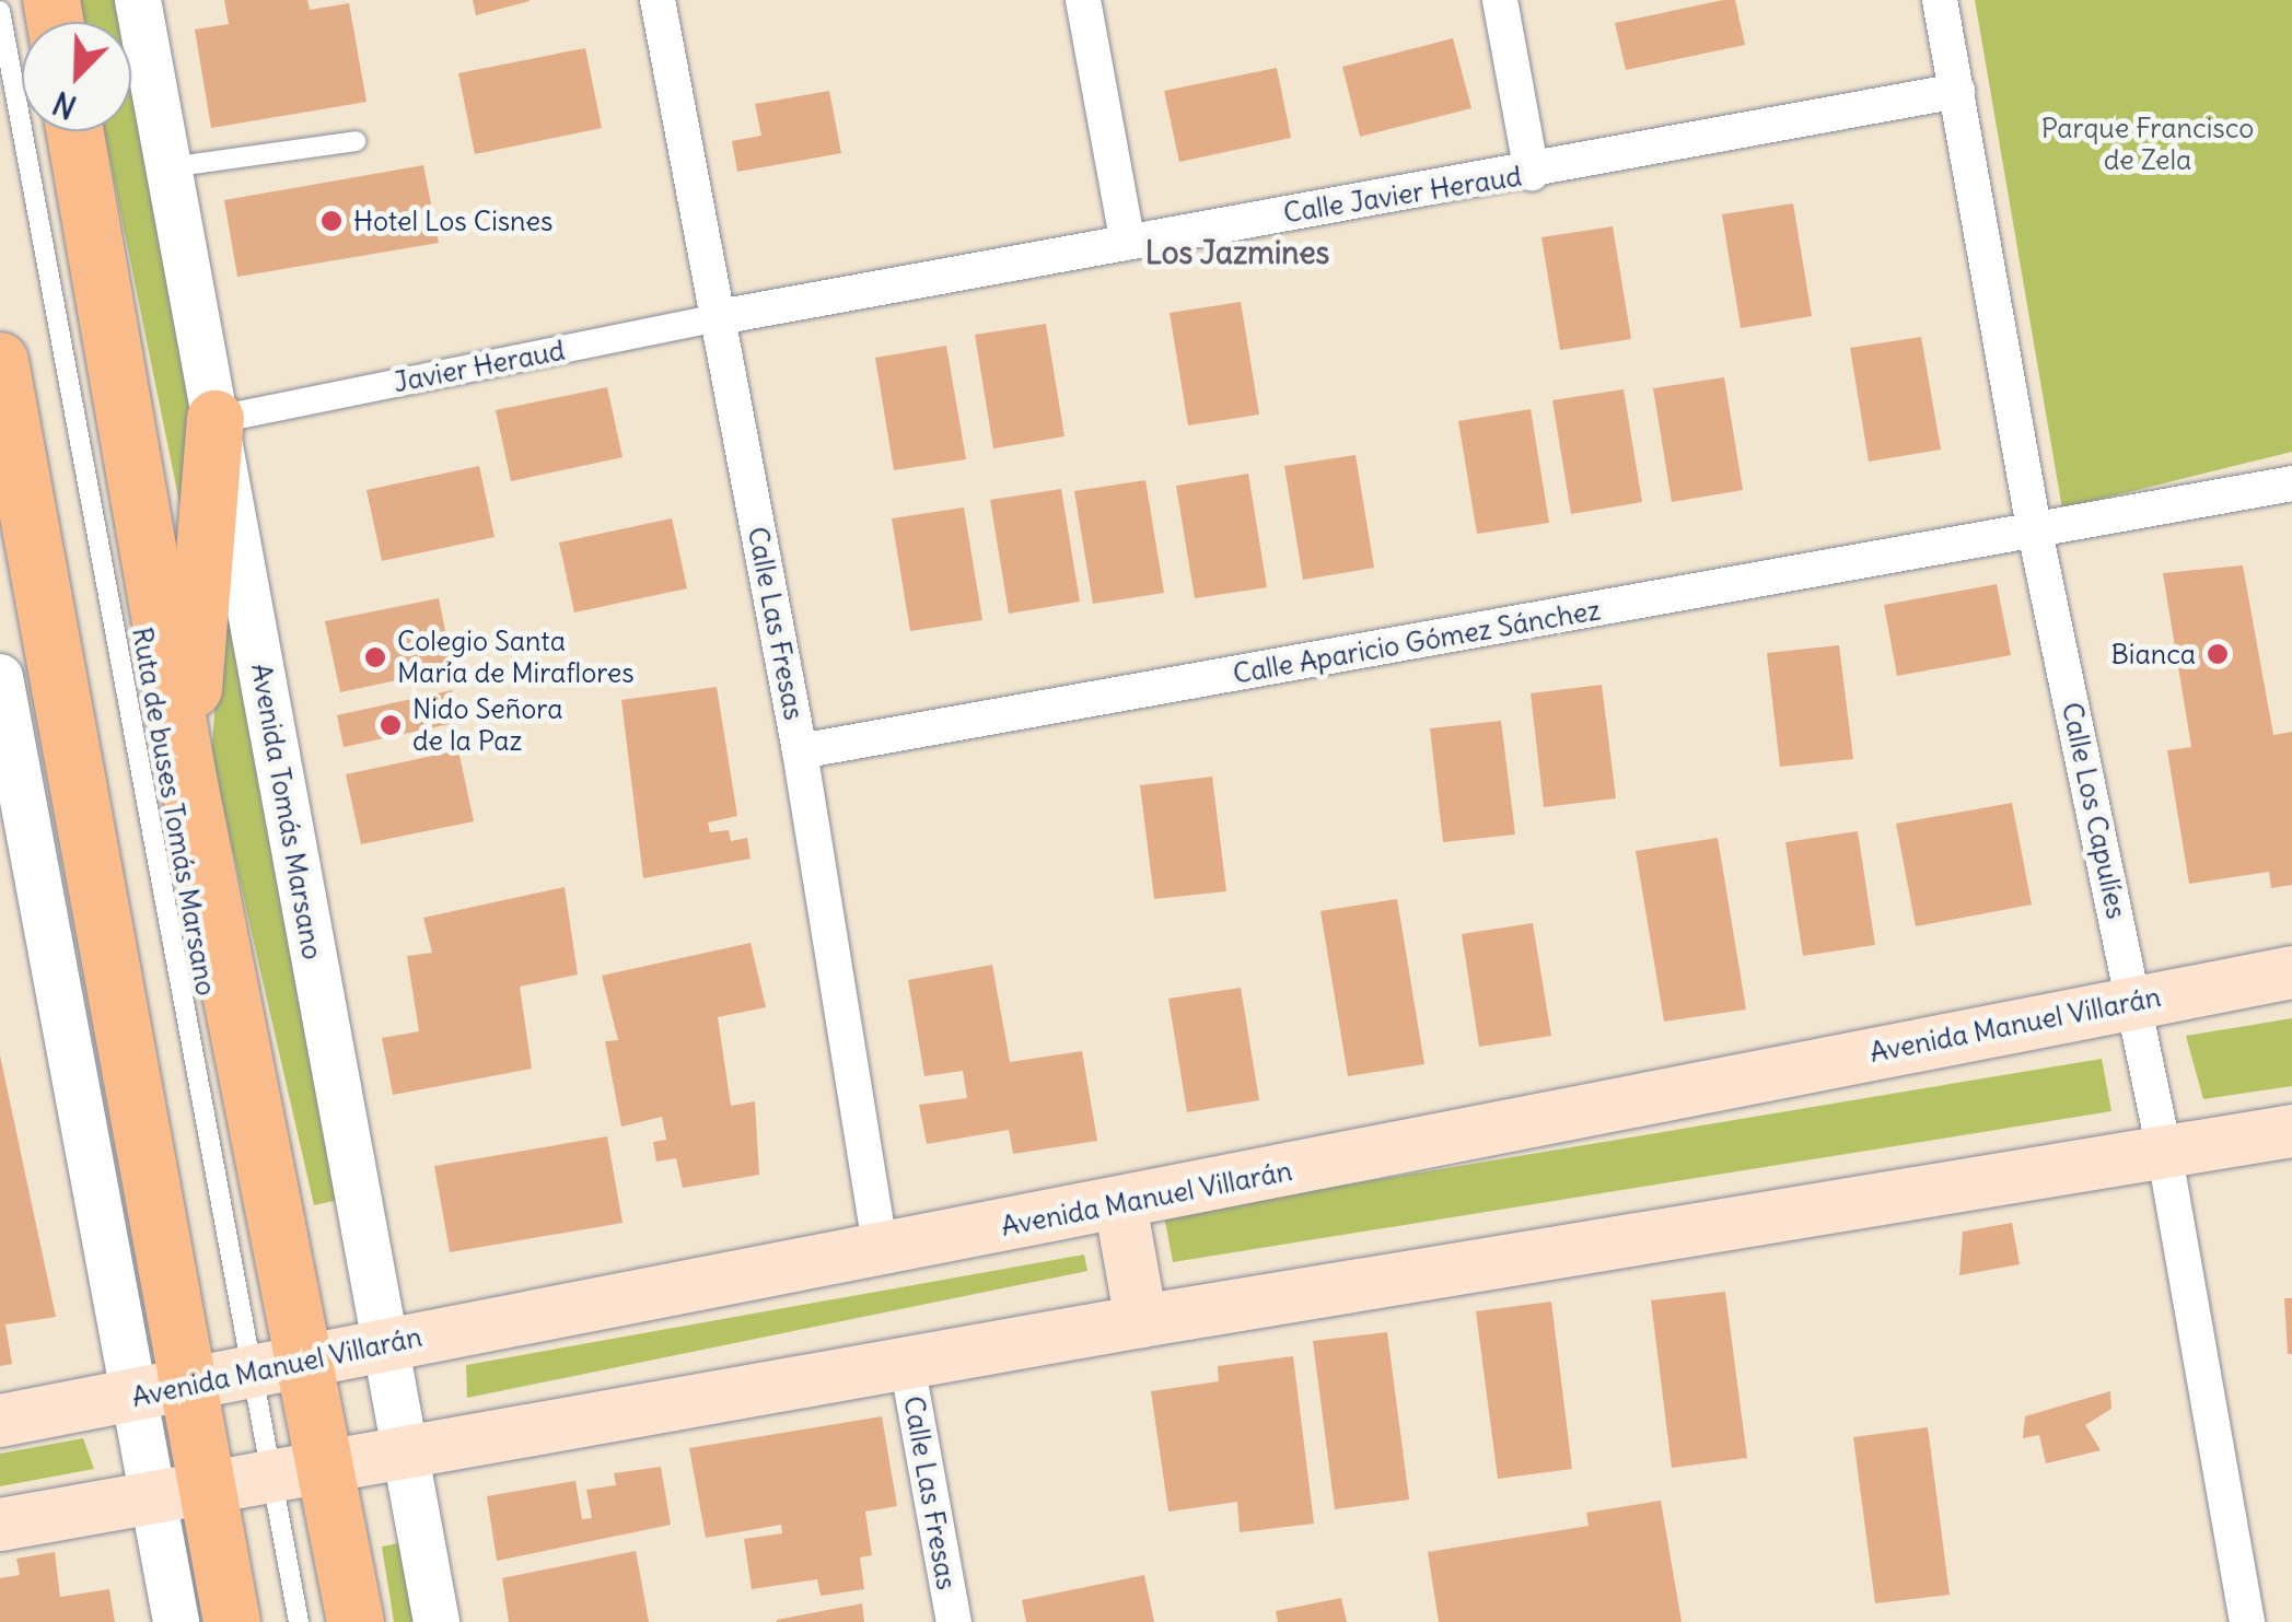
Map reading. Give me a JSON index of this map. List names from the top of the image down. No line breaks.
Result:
{"streets":{"main road":["Avenida Manuel Villarán"],"street":["Calle Javier Heraud","Javier Heraud","Calle Las Fresas","Calle Aparicio Gómez Sánchez","Calle Los Capulíes","Avenida Tomás Marsano"],"lane":["Ruta de buses Tomás Marsano"]},"crossings":[["Calle Javier Heraud","Javier Heraud"],["Calle Javier Heraud","Calle Las Fresas"],["Calle Javier Heraud","Calle Los Capulíes"],["Javier Heraud","Calle Las Fresas"],["Javier Heraud","Avenida Tomás Marsano"],["Calle Las Fresas","Calle Aparicio Gómez Sánchez"],["Calle Las Fresas","Avenida Manuel Villarán"],["Calle Aparicio Gómez Sánchez","Calle Los Capulíes"],["Calle Los Capulíes","Avenida Manuel Villarán"],["Ruta de buses Tomás Marsano","Avenida Manuel Villarán"],["Avenida Tomás Marsano","Avenida Manuel Villarán"]],"districts":["Los Jazmines"],"parks":["Parque Francisco de Zela"],"places":["Hotel Los Cisnes","Bianca","Colegio Santa María de Miraflores","Nido Señora de la Paz"],"north":"bottom left"}
